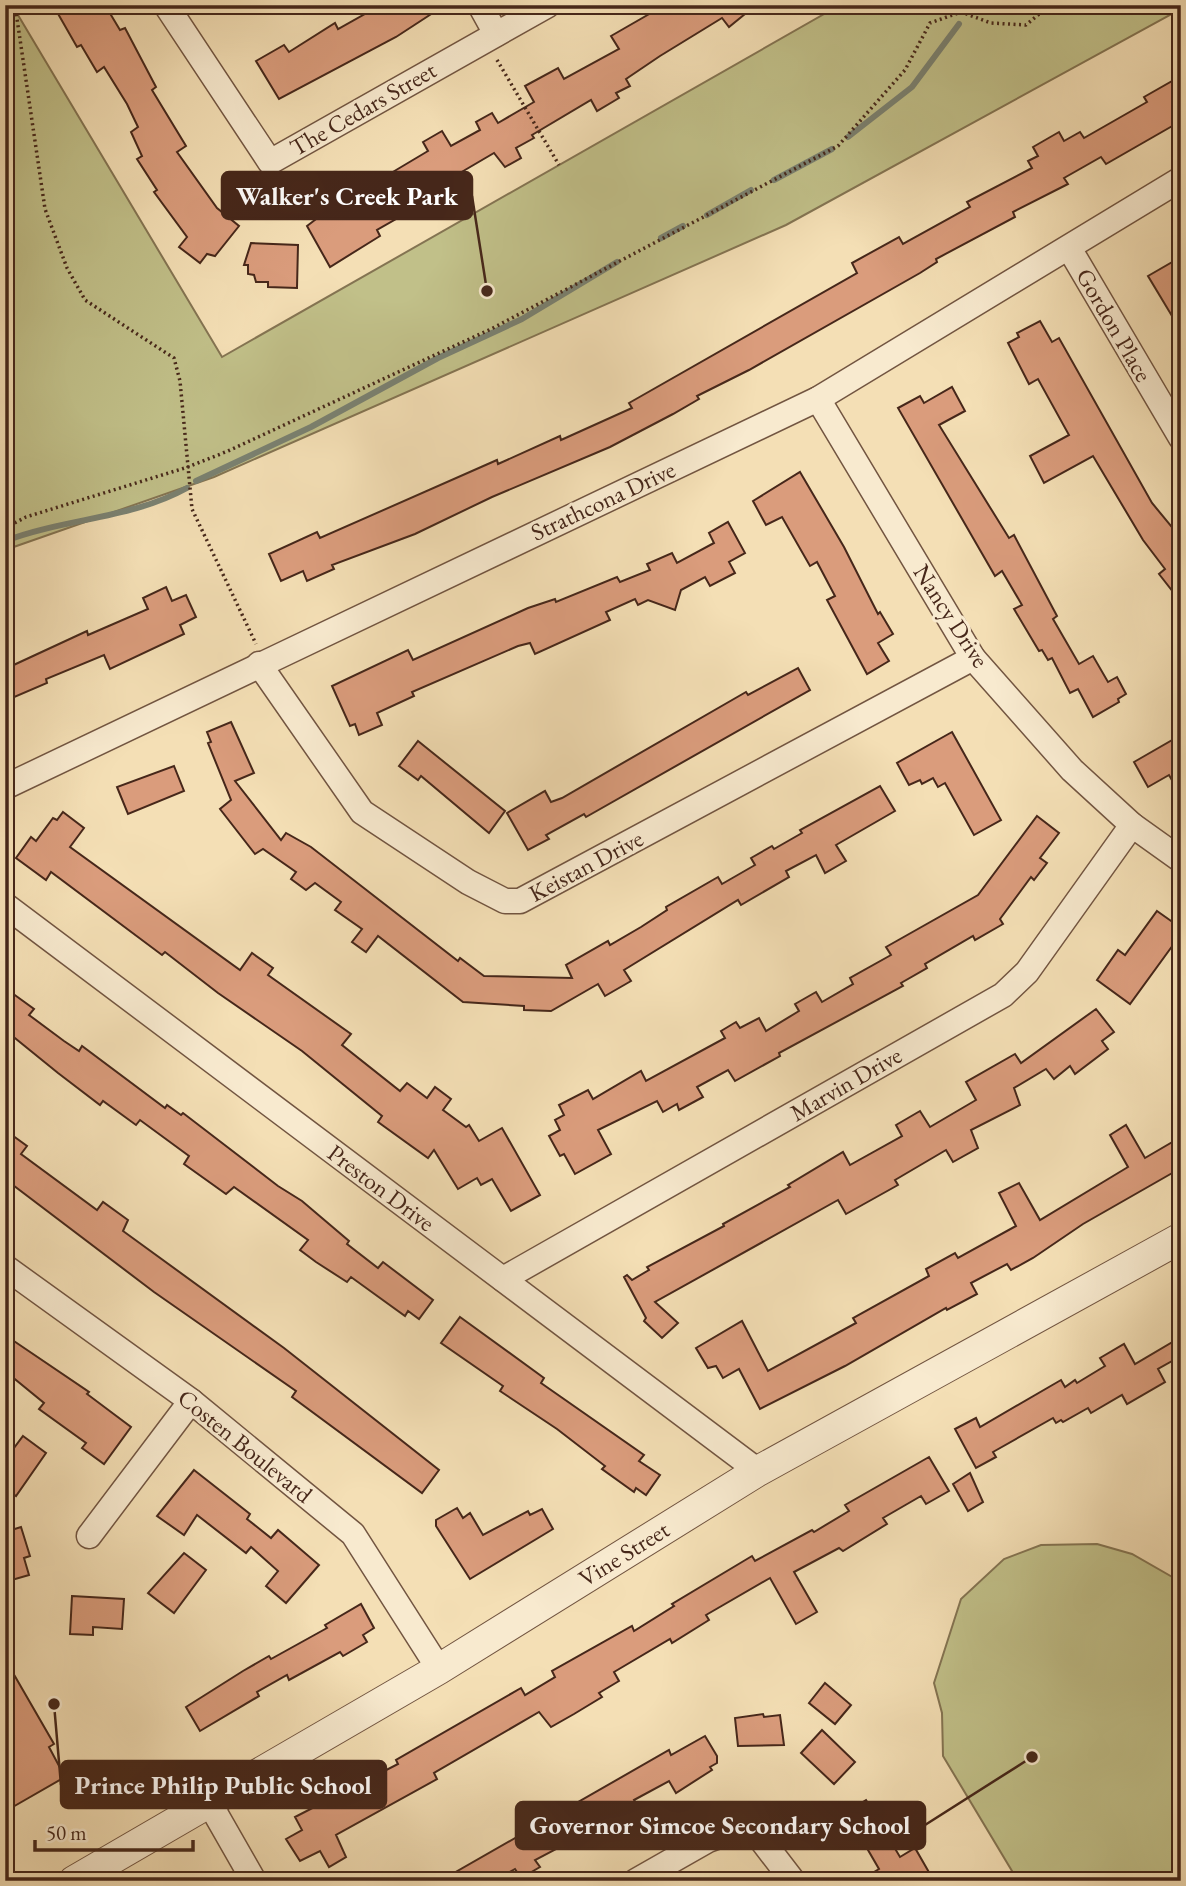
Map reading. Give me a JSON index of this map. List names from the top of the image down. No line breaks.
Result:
{"streets":{"street":["The Cedars Street","Gordon Place","Strathcona Drive","Nancy Drive","Keistan Drive","Marvin Drive","Preston Drive","Costen Boulevard","Vine Street"]},"crossings":[["Gordon Place","Strathcona Drive"],["Strathcona Drive","Nancy Drive"],["Strathcona Drive","Keistan Drive"],["Nancy Drive","Keistan Drive"],["Nancy Drive","Marvin Drive"],["Marvin Drive","Preston Drive"],["Preston Drive","Vine Street"],["Costen Boulevard","Vine Street"]],"places":["Walker's Creek Park","Prince Philip Public School","Governor Simcoe Secondary School"],"scale_bar":"50 m"}
